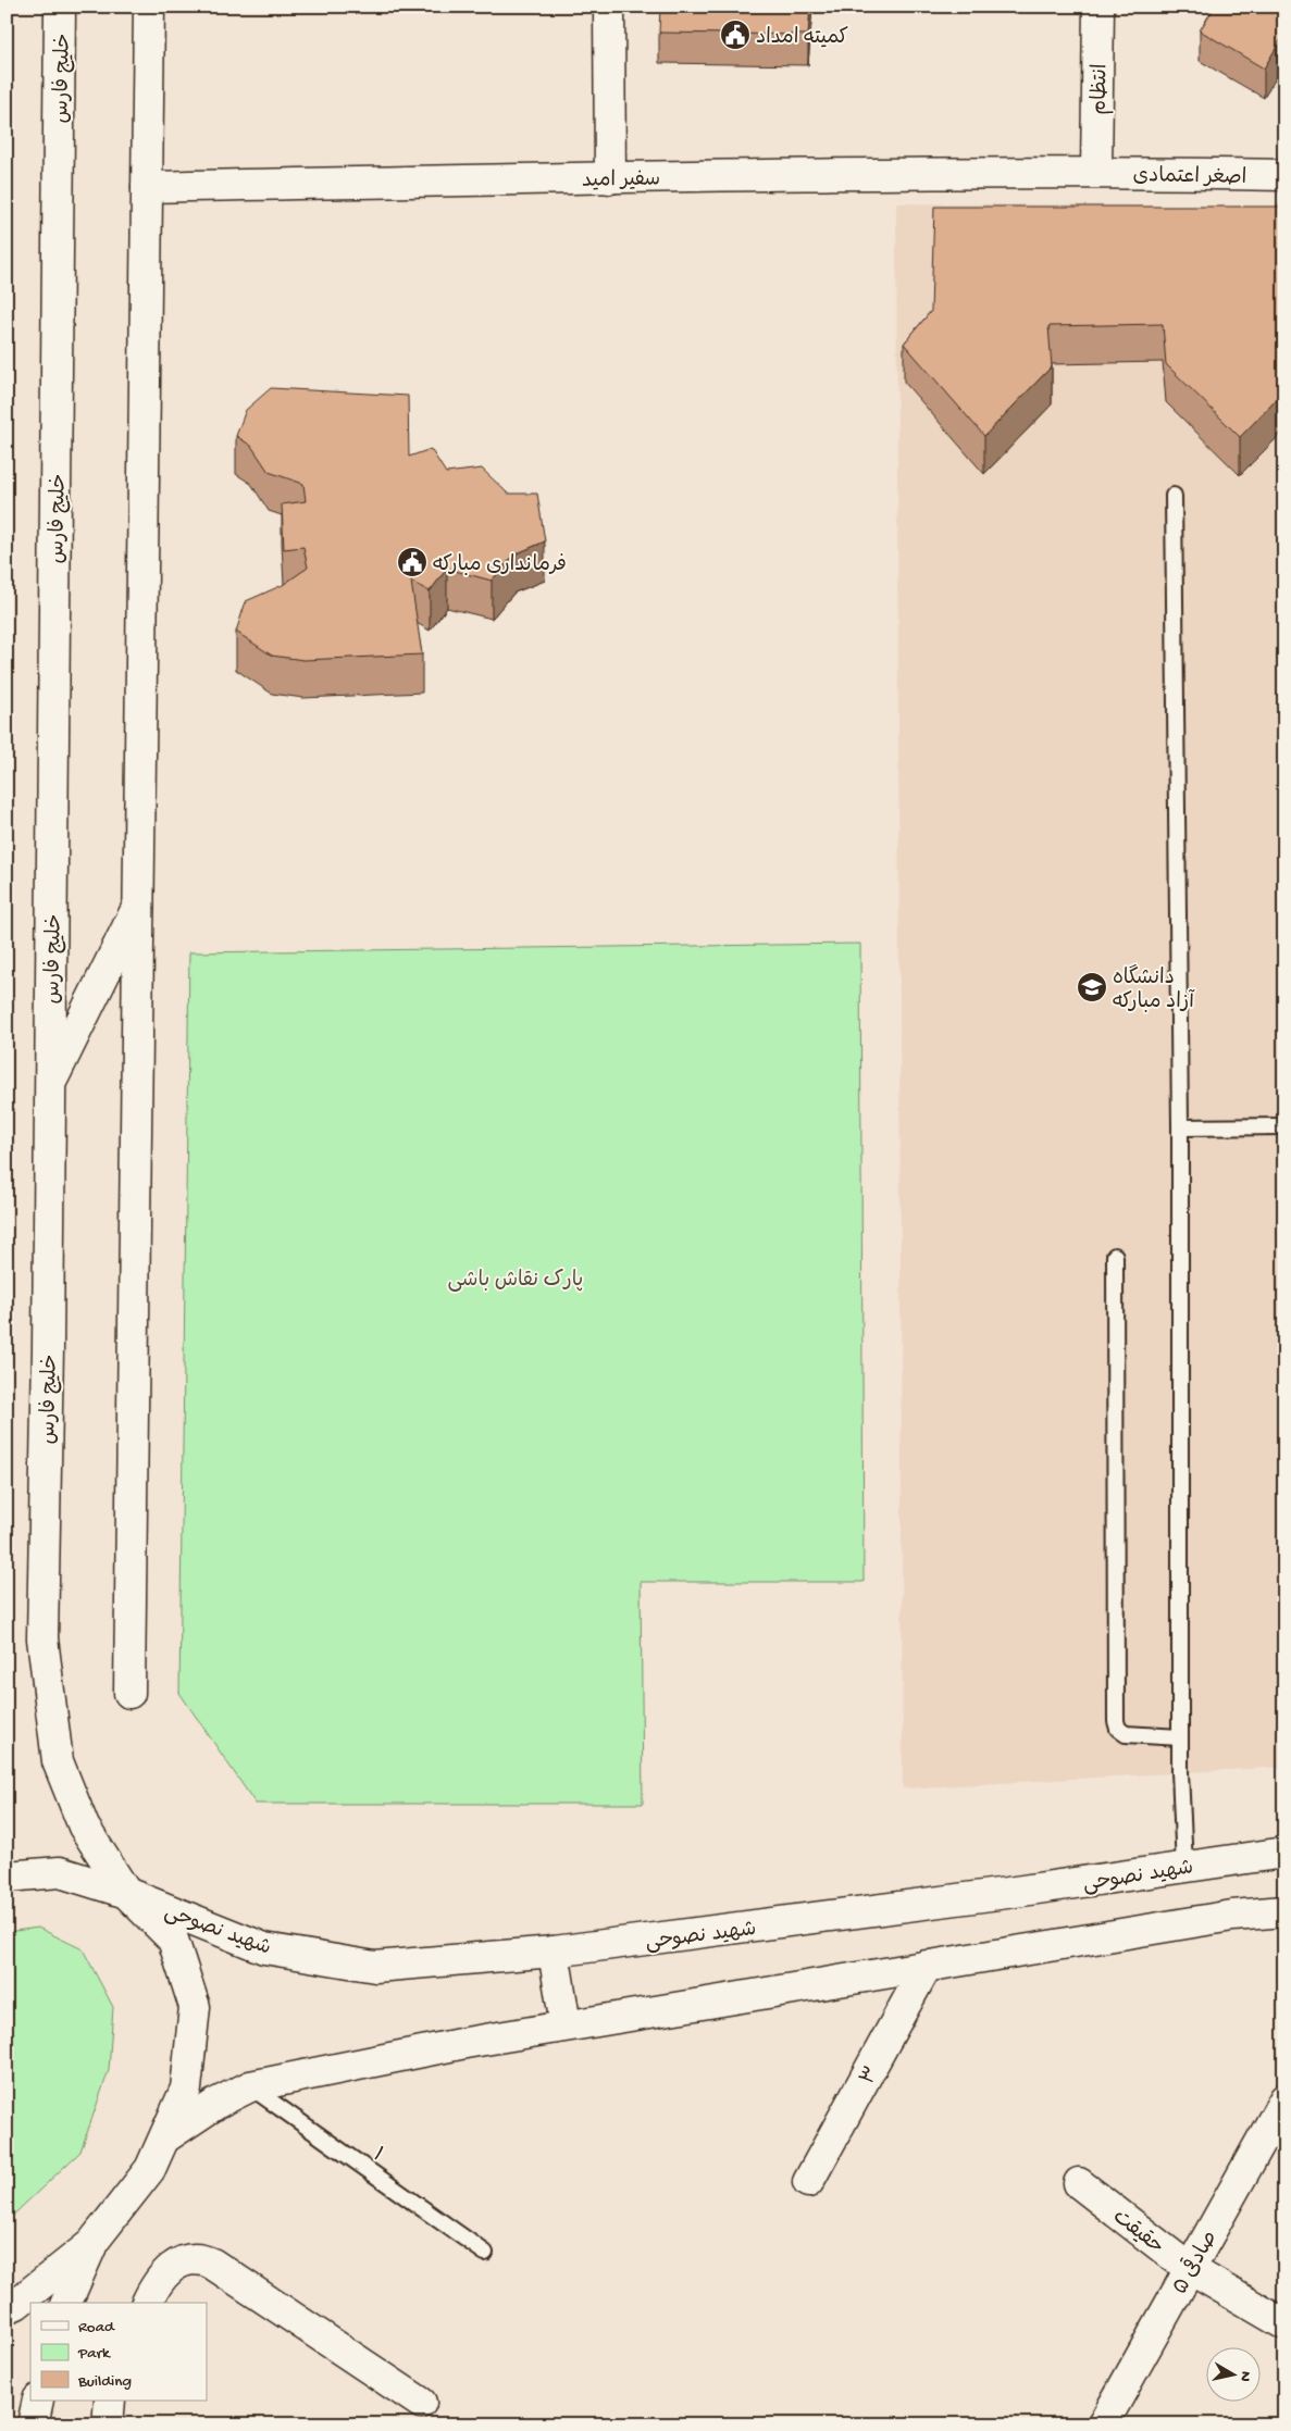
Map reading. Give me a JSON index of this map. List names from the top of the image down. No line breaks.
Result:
{"streets":{"main road":["خلیج فارس","انتظام","اصغر اعتمادی","سفیر امید","شهید نصوحی","۳","حقیقت","صادقی ۵"],"lane":["۱"]},"crossings":[["خلیج فارس","شهید نصوحی"],["انتظام","اصغر اعتمادی"],["انتظام","سفیر امید"],["اصغر اعتمادی","سفیر امید"],["حقیقت","صادقی ۵"]],"parks":["پارک نقاش باشی"],"places":{"public building":["کمیته امداد","فرمانداری مبارکه"],"school or university":["دانشگاه آزاد مبارکه"]},"legend":["Road","Park","Building"],"north":"right"}
